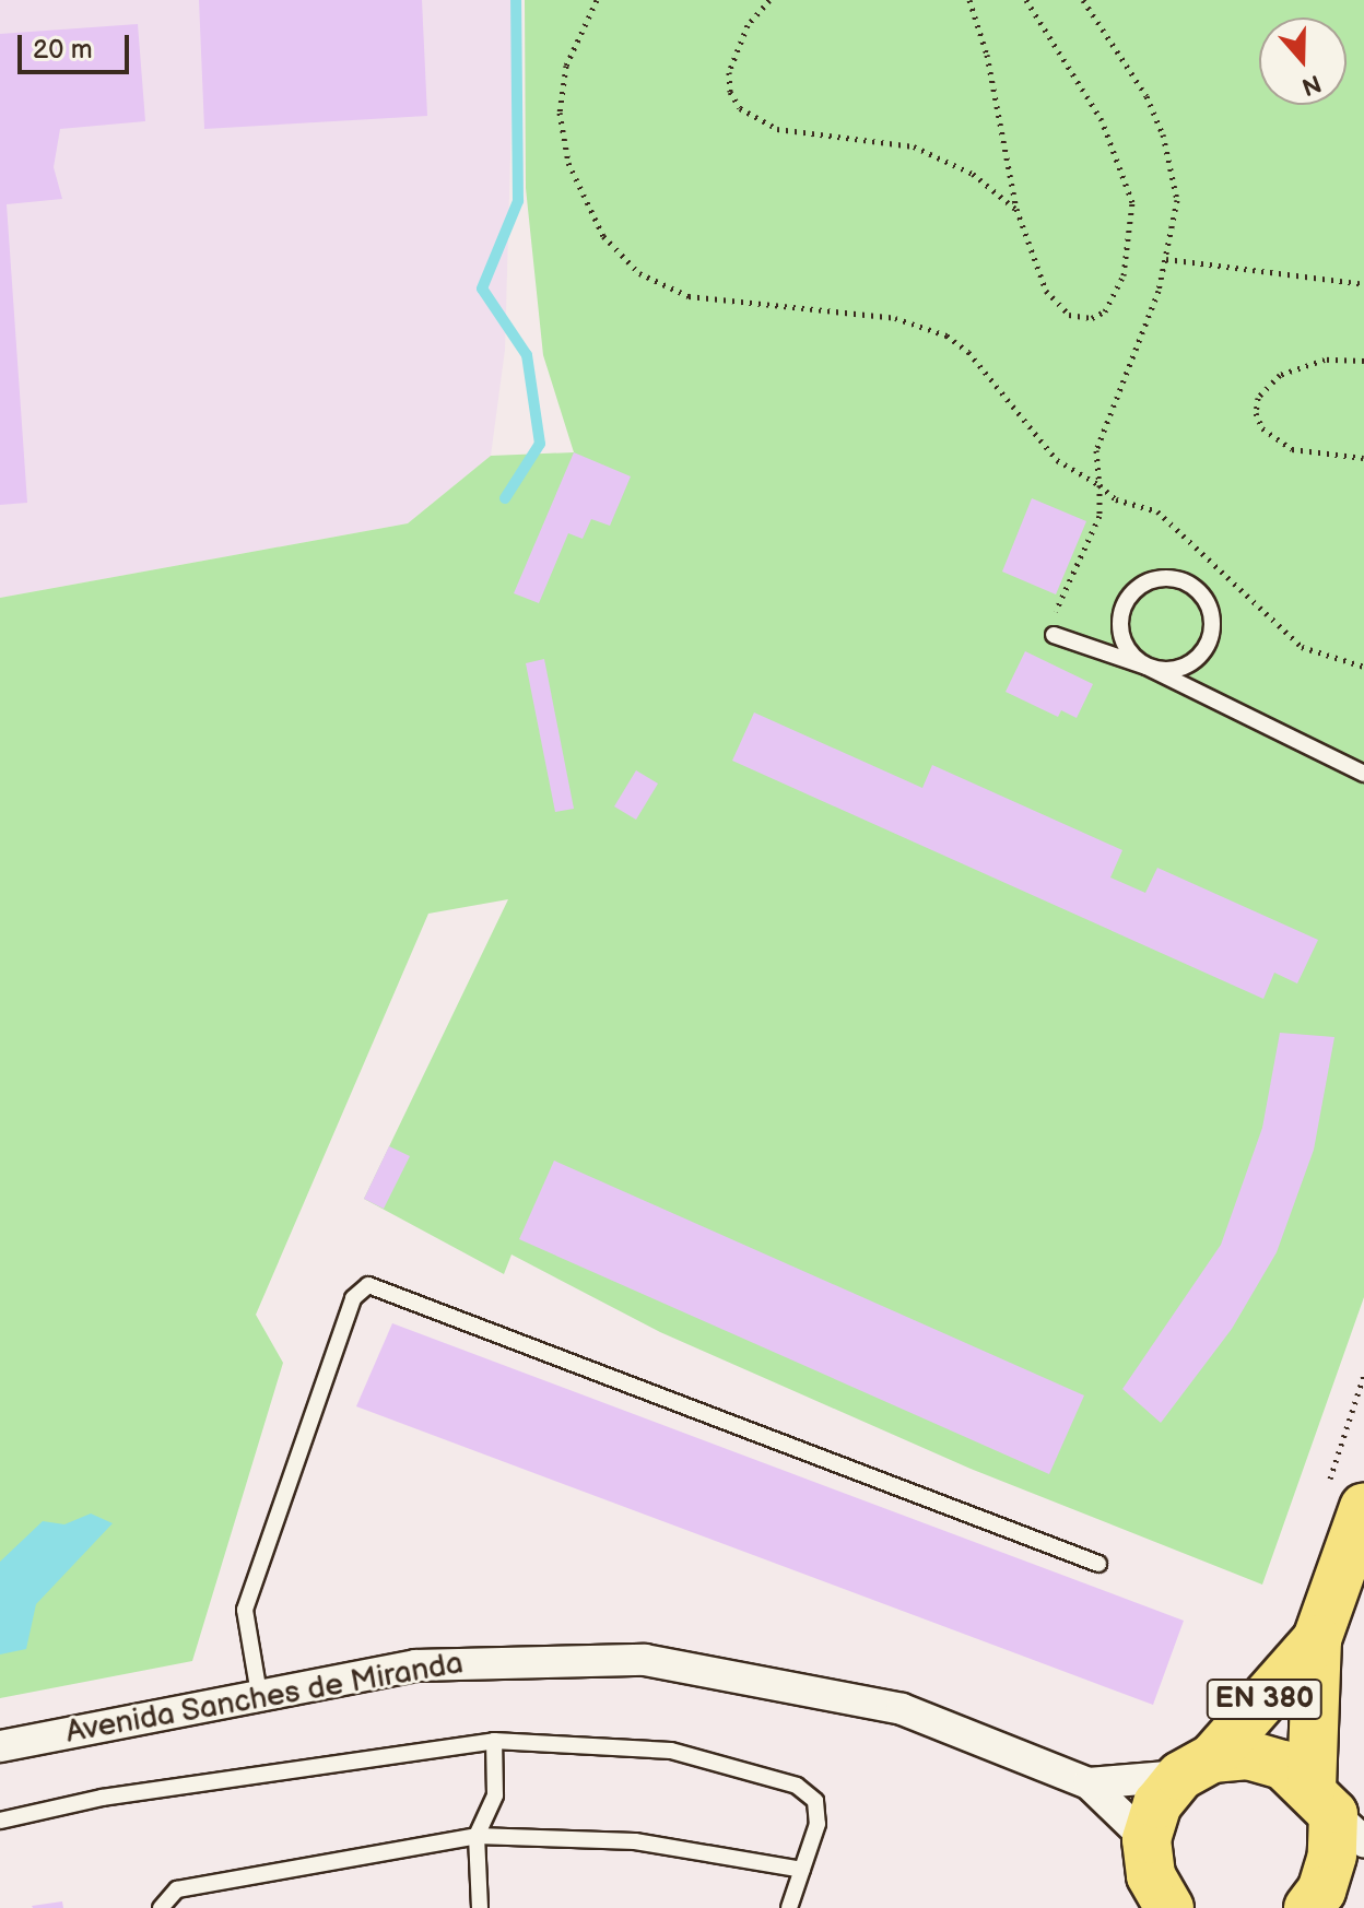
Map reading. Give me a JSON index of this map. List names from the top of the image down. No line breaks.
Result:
{"streets":{"main road":["EN 380"],"street":["Avenida Sanches de Miranda"]},"crossings":[["Avenida Sanches de Miranda","EN 380"]],"scale_bar":"20 m","north":"bottom"}
